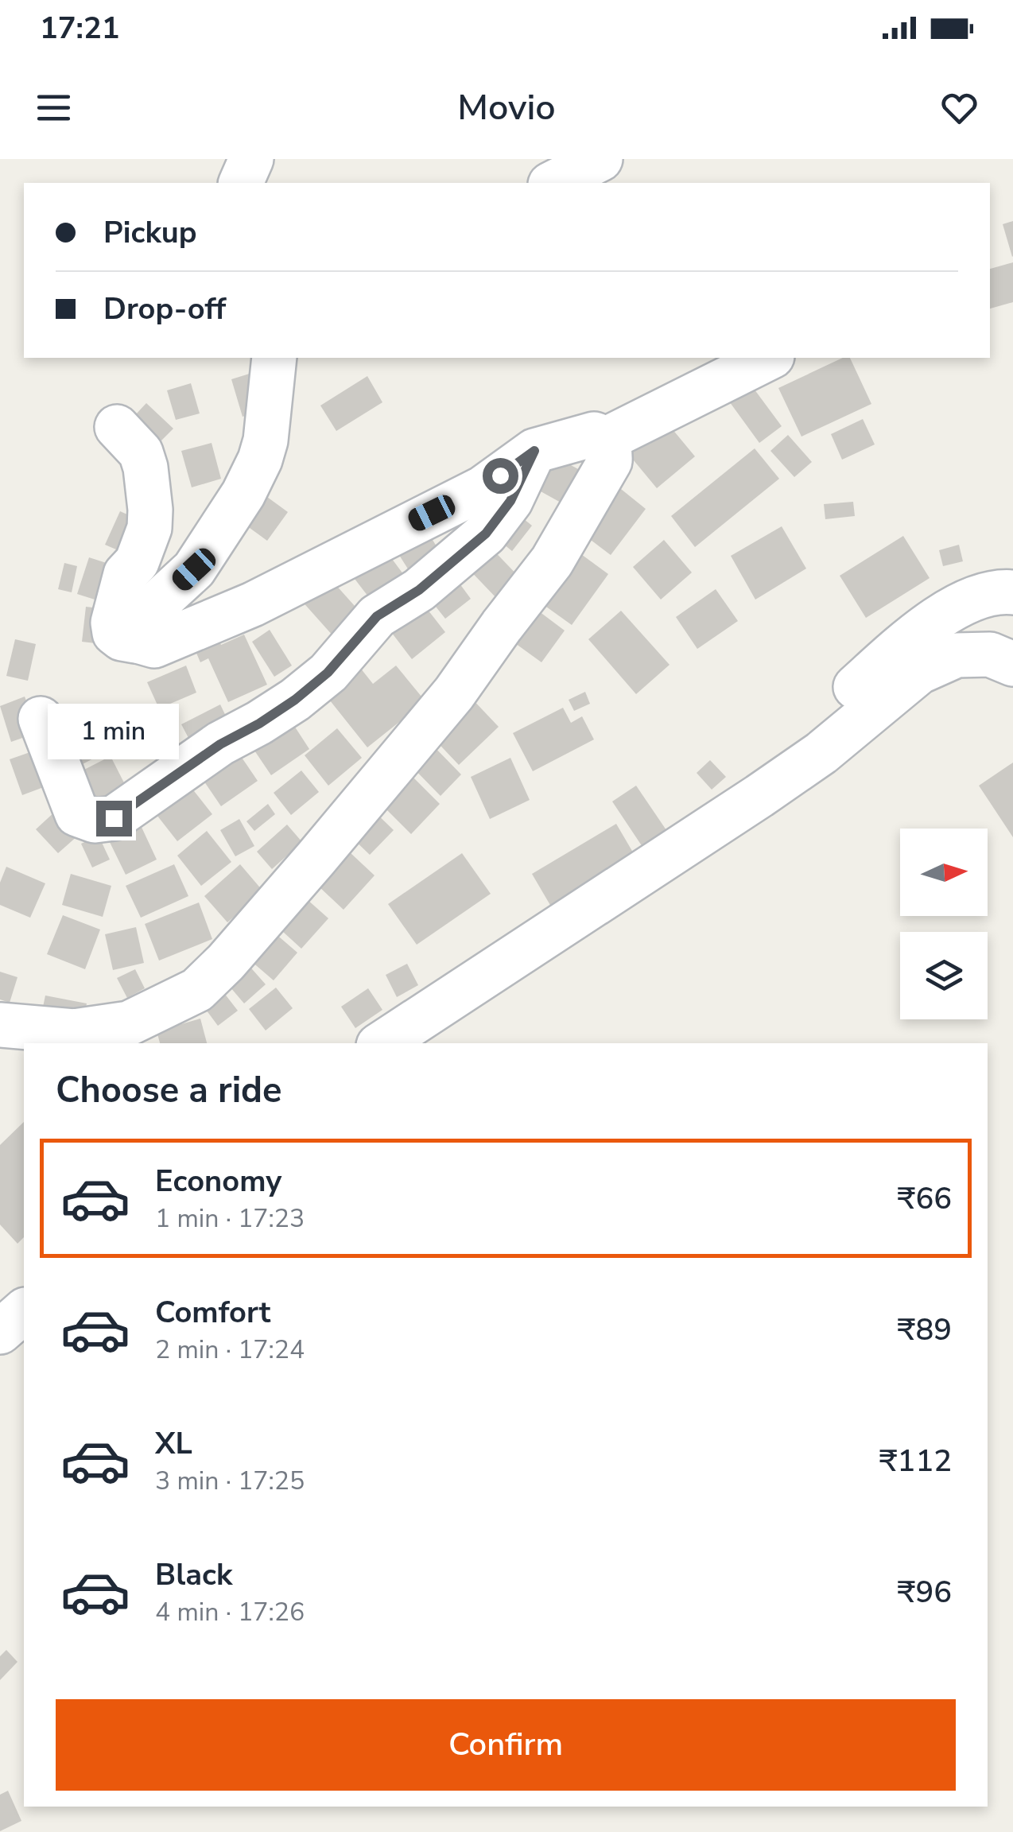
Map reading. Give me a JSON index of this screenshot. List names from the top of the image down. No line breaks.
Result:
{"north":"right","page":{"status":"17:21","header":"Movio","banner":["Pickup","Drop-off"],"bubble":"1 min","heading":"Choose a ride","list":[{"name":"Economy","note":"1 min · 17:23","value":"₹66"},{"name":"Comfort","note":"2 min · 17:24","value":"₹89"},{"name":"XL","note":"3 min · 17:25","value":"₹112"},{"name":"Black","note":"4 min · 17:26","value":"₹96"}],"buttons":"Confirm"}}
